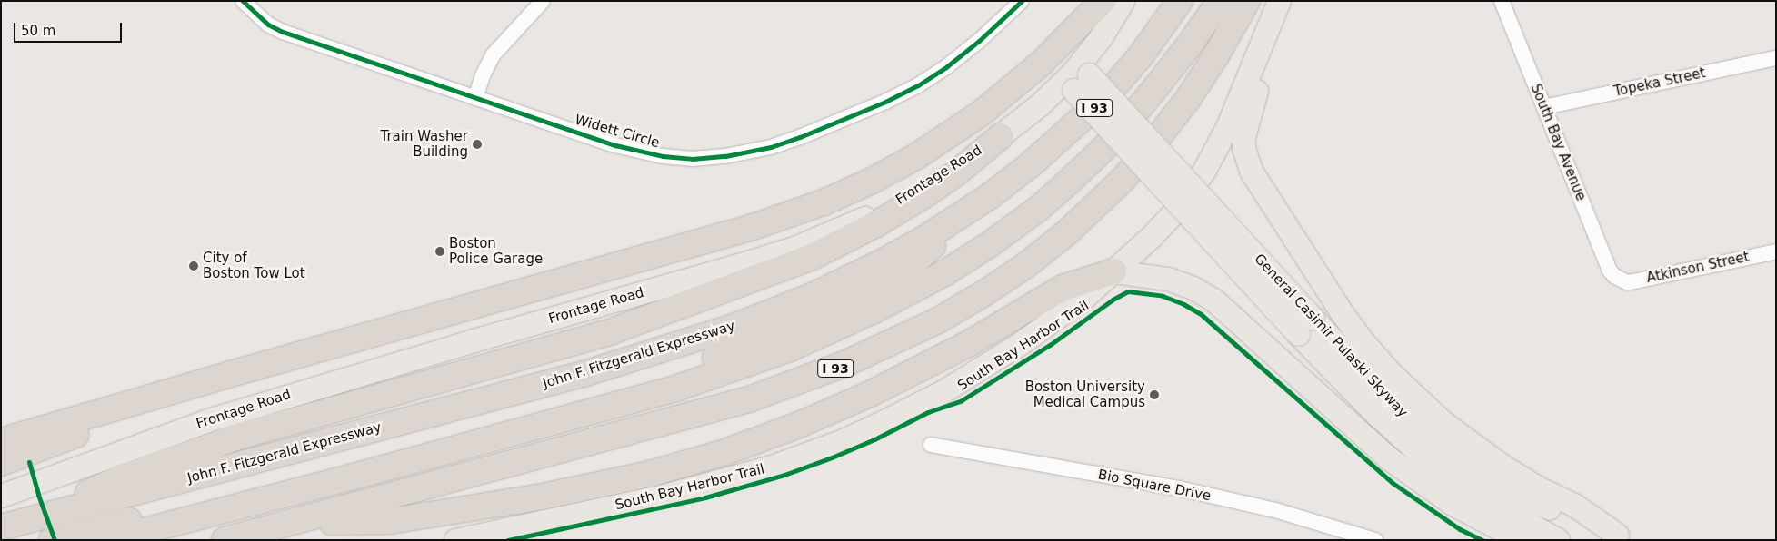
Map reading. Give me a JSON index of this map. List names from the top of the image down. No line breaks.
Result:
{"streets":{"highway":["I 93","John F. Fitzgerald Expressway"],"main road":["Frontage Road","General Casimir Pulaski Skyway"],"street":["Topeka Street","Widett Circle","South Bay Avenue","Atkinson Street","Bio Square Drive"],"cycle path":["South Bay Harbor Trail"]},"crossings":[["Topeka Street","South Bay Avenue"],["South Bay Avenue","Atkinson Street"],["Frontage Road","General Casimir Pulaski Skyway"]],"places":["Train Washer Building","Boston Police Garage","City of Boston Tow Lot","Boston University Medical Campus"],"scale_bar":"50 m"}
